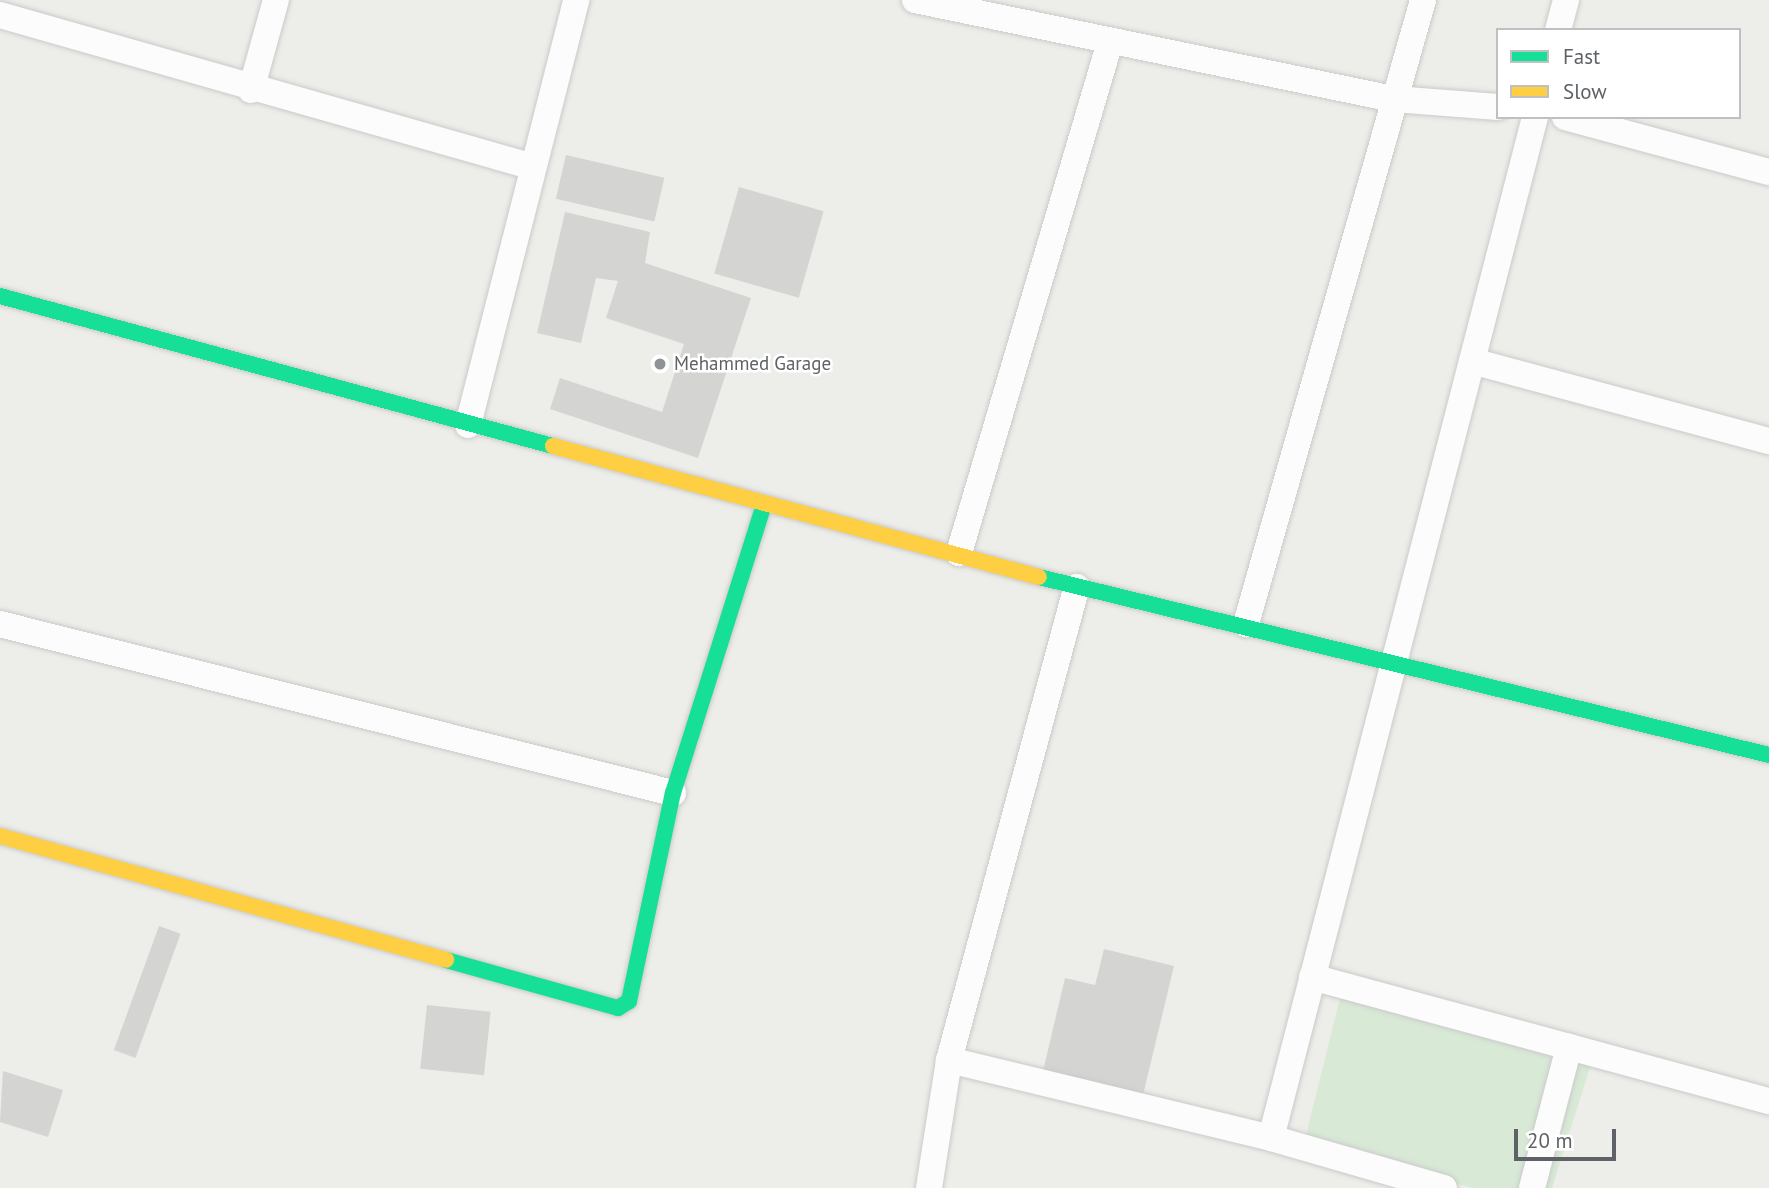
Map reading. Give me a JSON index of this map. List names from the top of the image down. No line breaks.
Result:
{"places":["Mehammed Garage"],"legend":["Fast","Slow"],"scale_bar":"20 m"}
